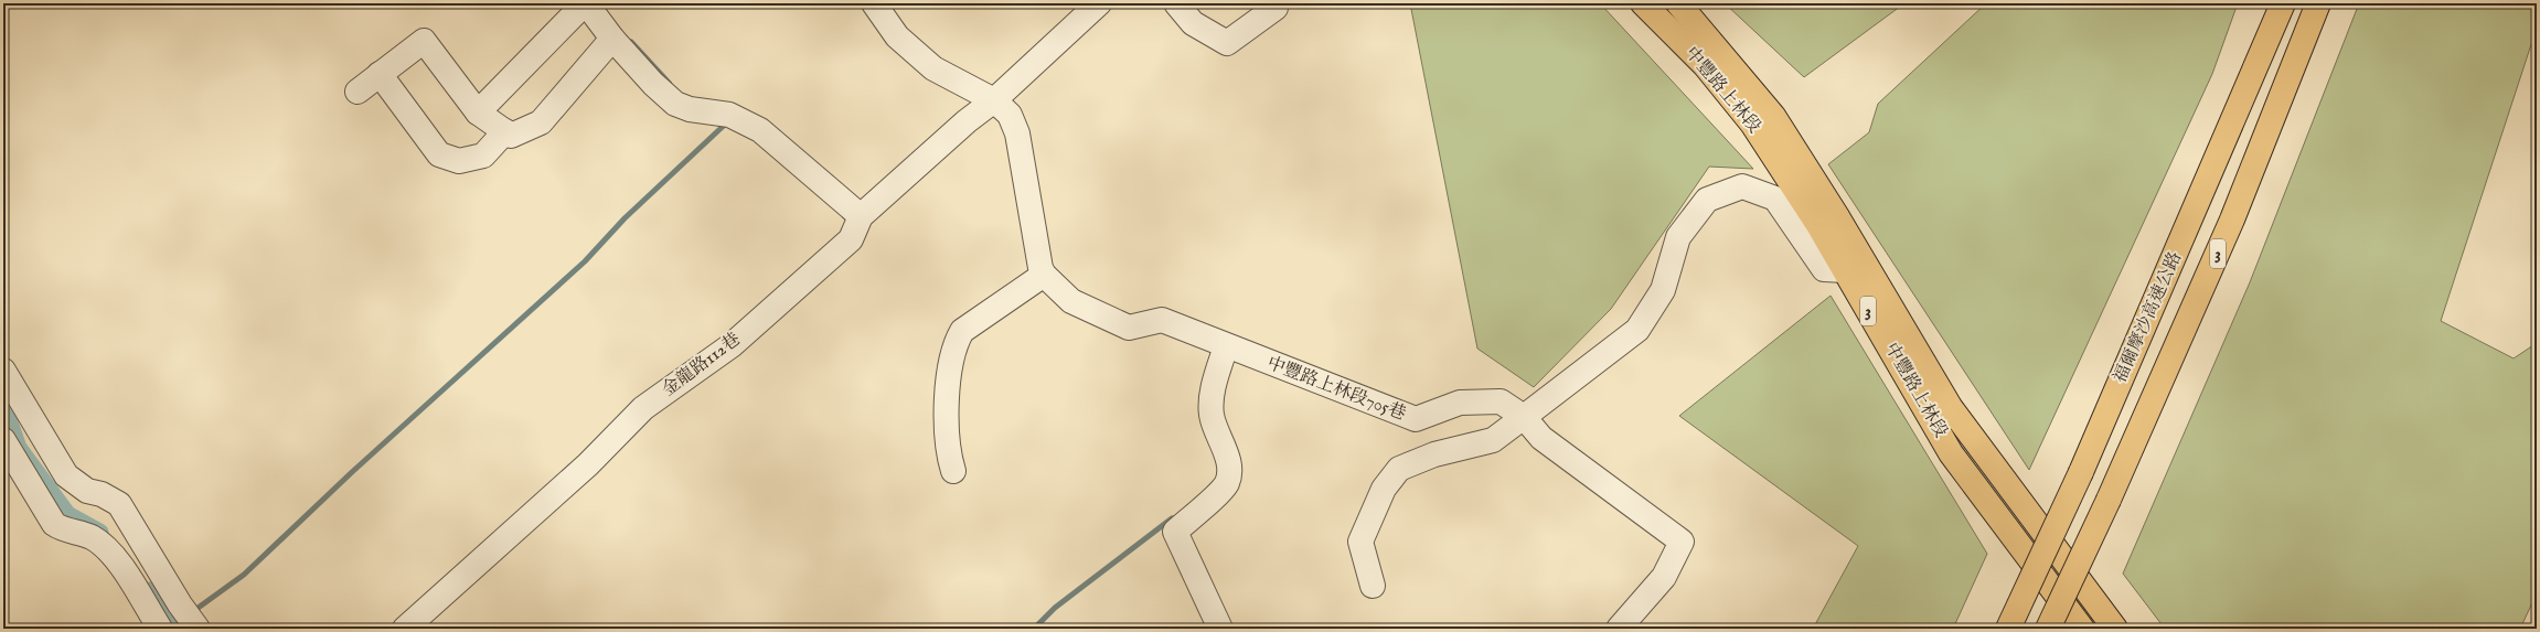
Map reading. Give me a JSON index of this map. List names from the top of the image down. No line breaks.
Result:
{"streets":{"main road":["中豐路上林段","3","福爾摩沙高速公路"],"lane":["金龍路112巷","中豐路上林段705巷"]}}
